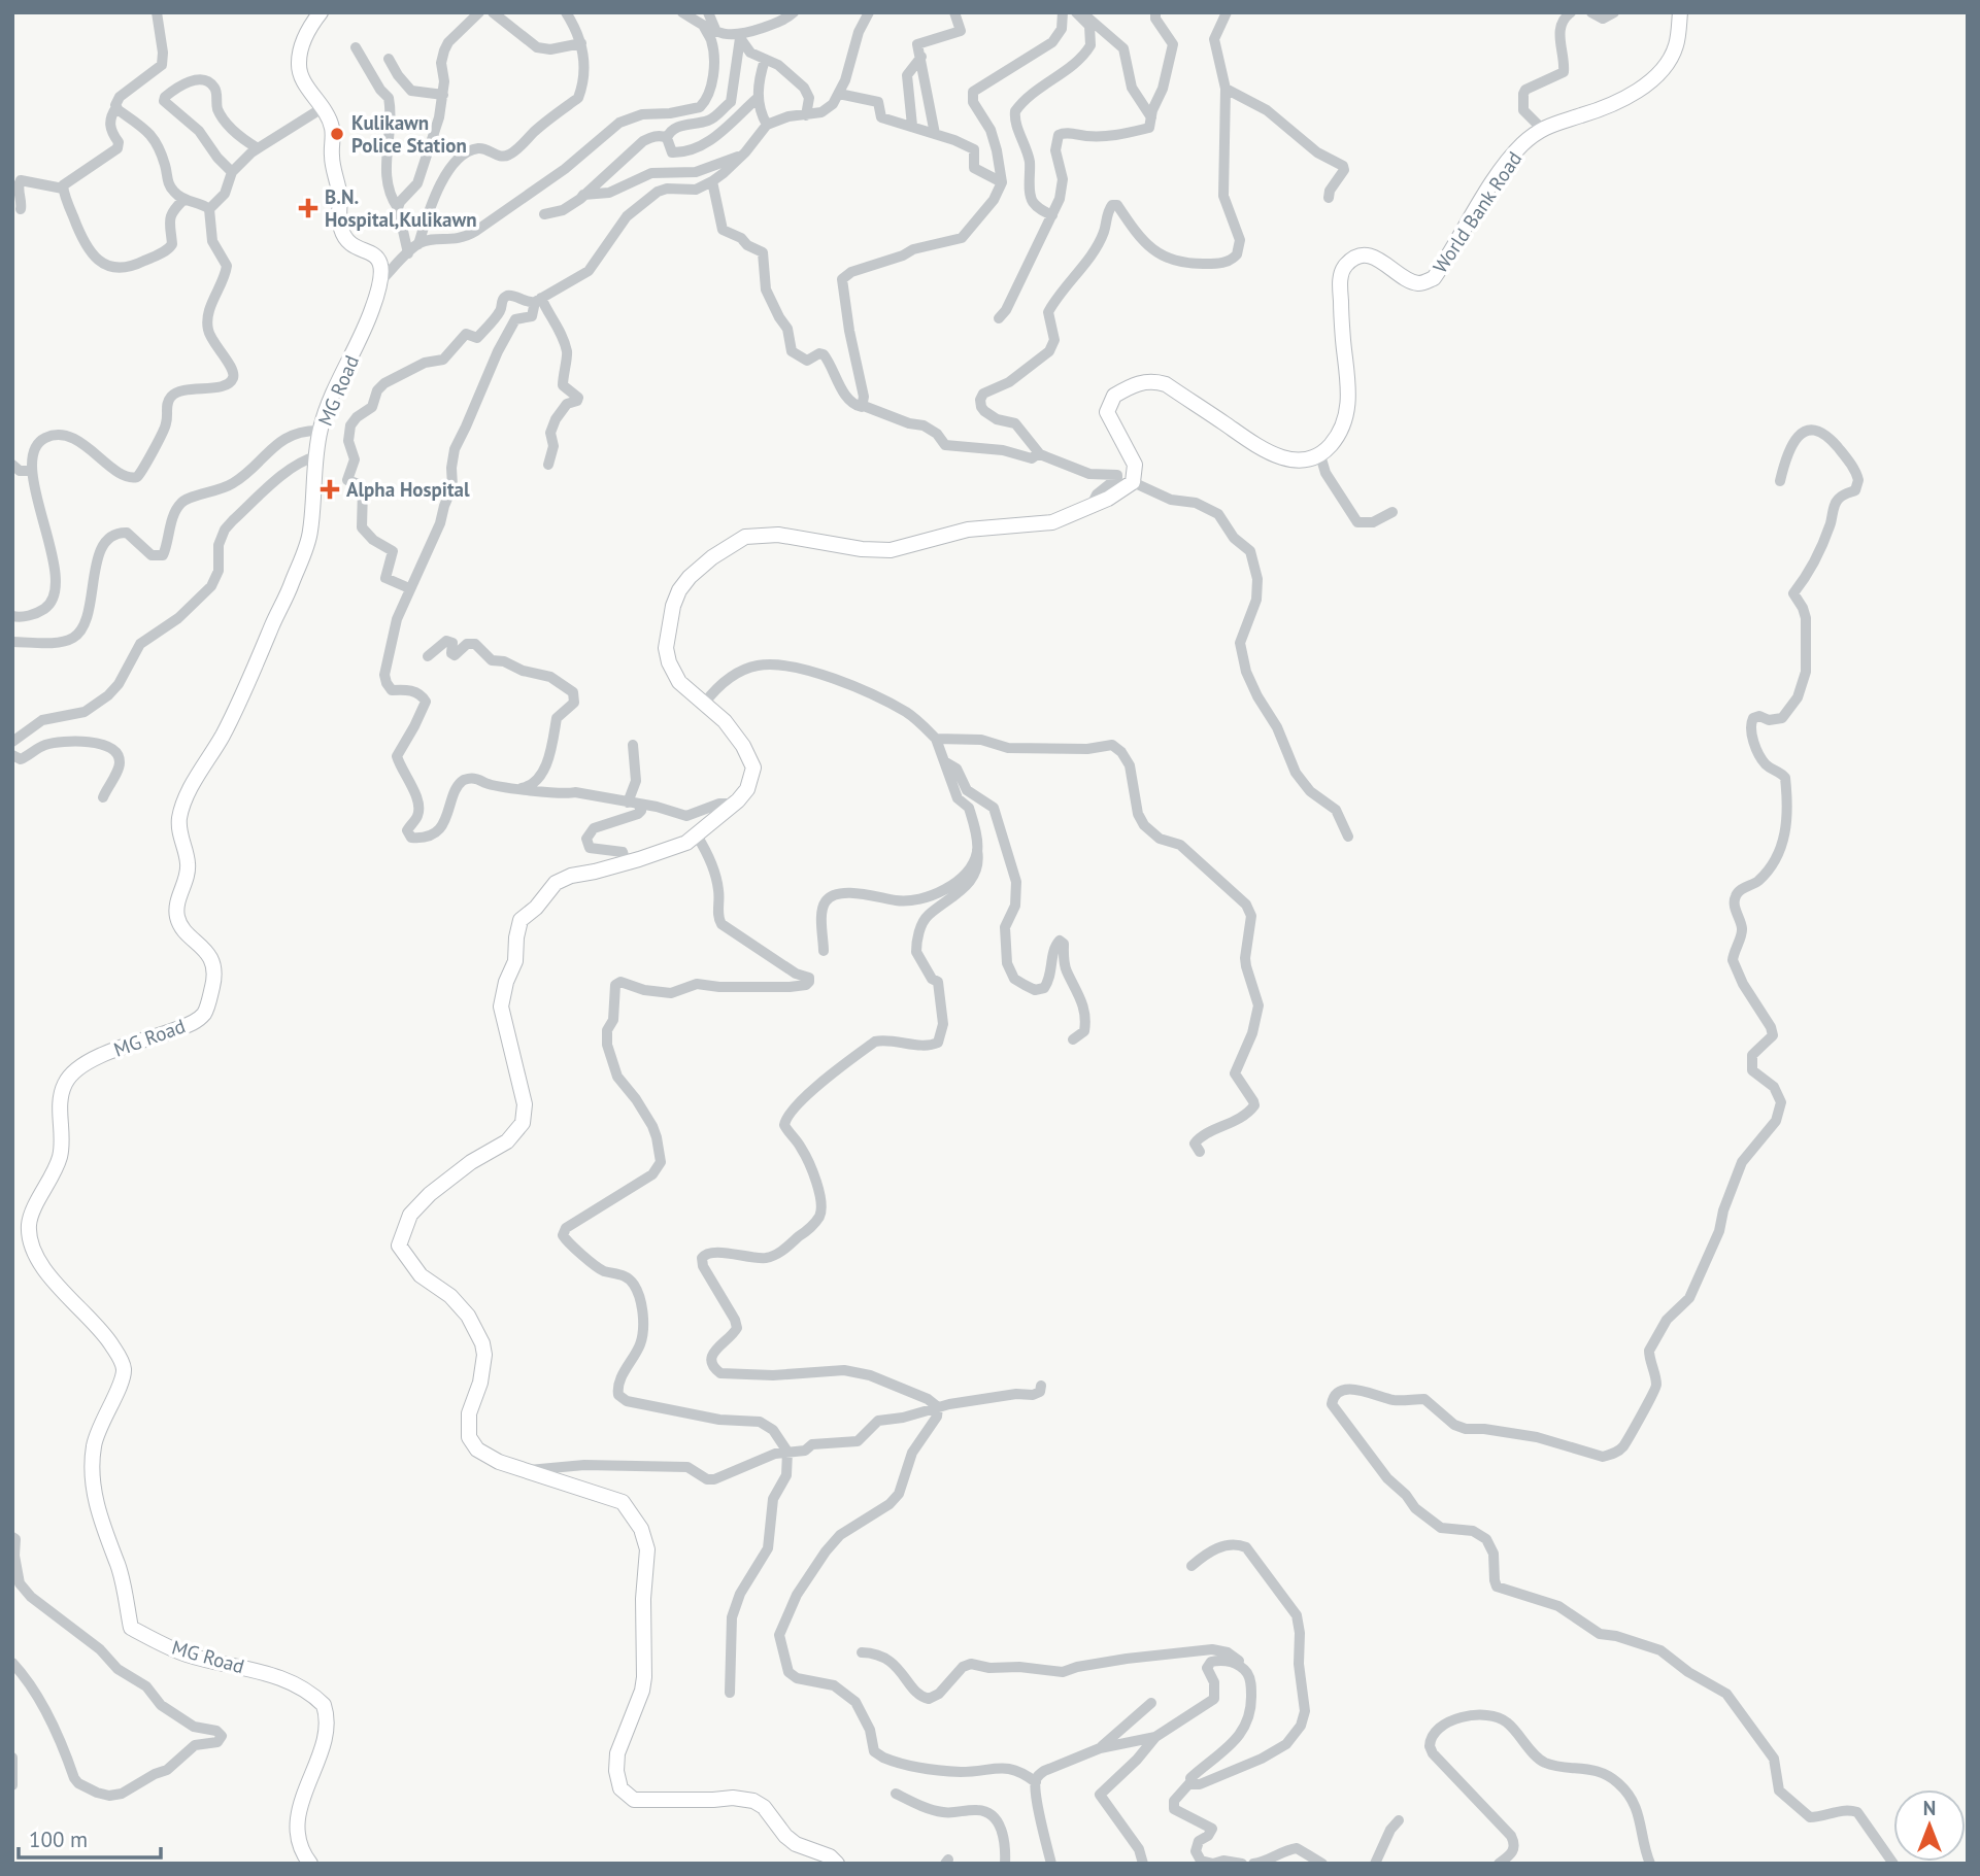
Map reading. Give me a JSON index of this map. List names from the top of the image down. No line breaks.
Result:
{"streets":{"main road":["World Bank Road","MG Road"]},"places":{"other":["Kulikawn Police Station"],"health":["B.N. Hospital,Kulikawn","Alpha Hospital"]},"scale_bar":"100 m","north":"top"}
